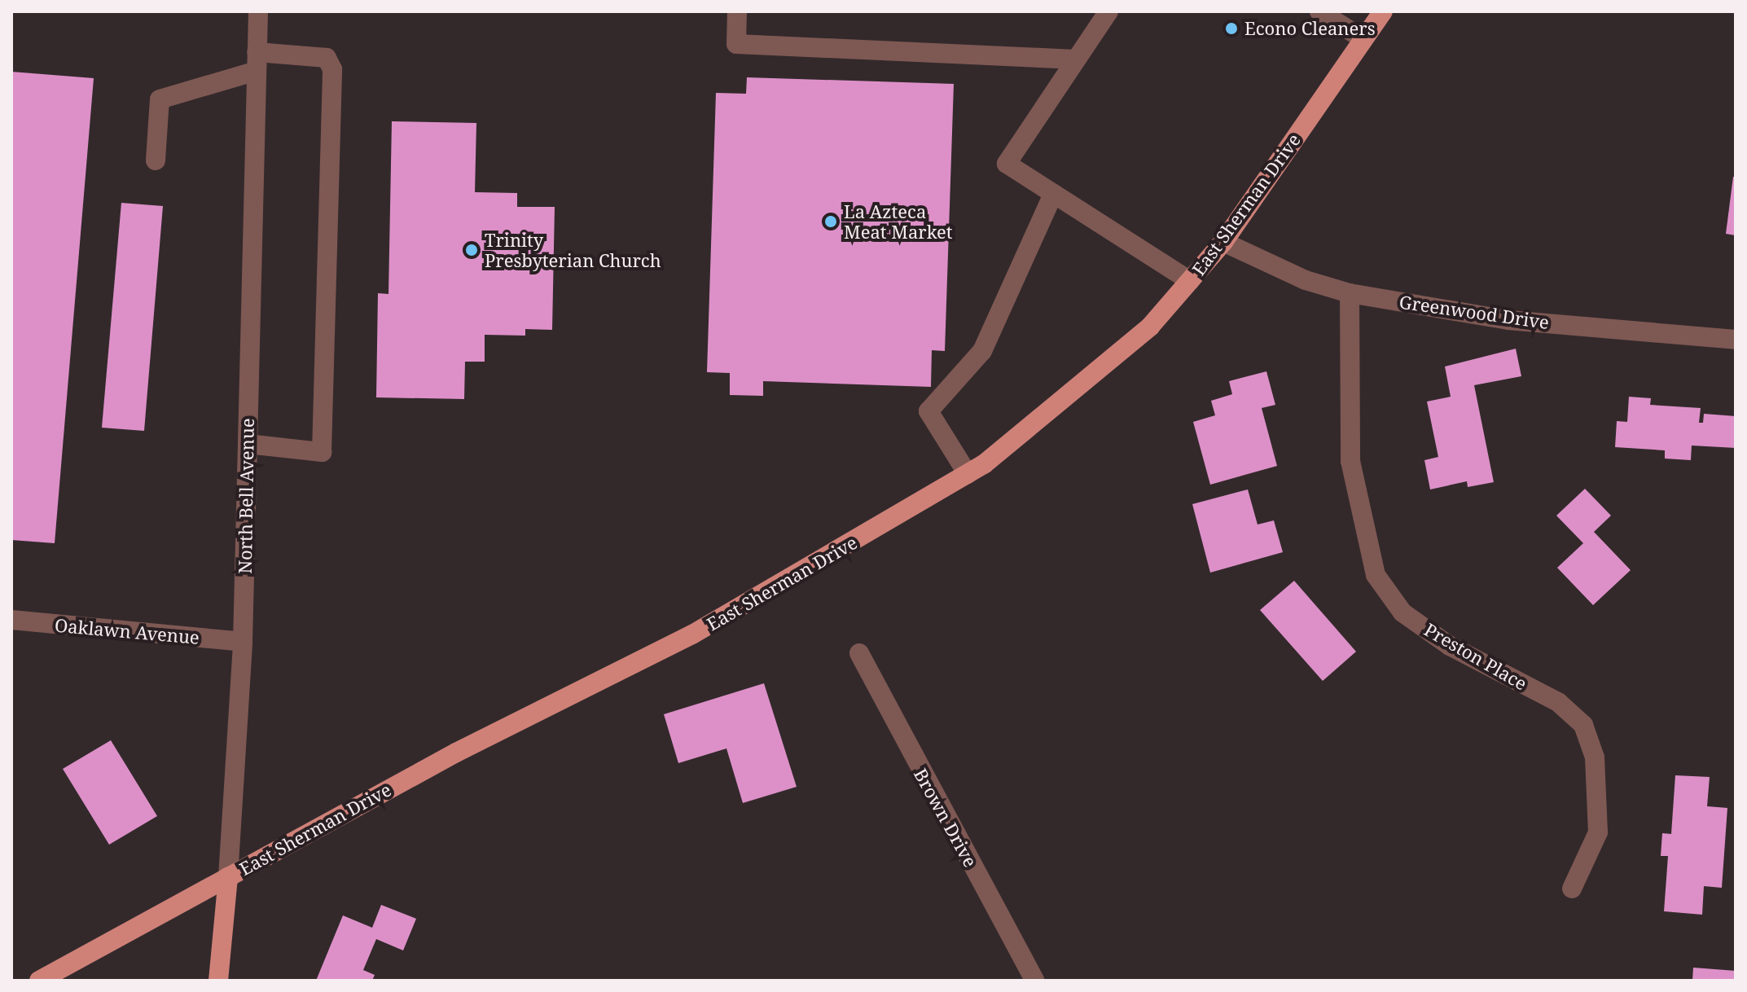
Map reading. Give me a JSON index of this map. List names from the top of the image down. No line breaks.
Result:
{"streets":{"main road":["East Sherman Drive","North Bell Avenue"],"street":["Greenwood Drive","Oaklawn Avenue","Preston Place","Brown Drive"]},"crossings":[["East Sherman Drive","Greenwood Drive"],["East Sherman Drive","North Bell Avenue"],["Greenwood Drive","Preston Place"],["North Bell Avenue","Oaklawn Avenue"]],"places":["Econo Cleaners","La Azteca Meat Market","Trinity Presbyterian Church"]}
